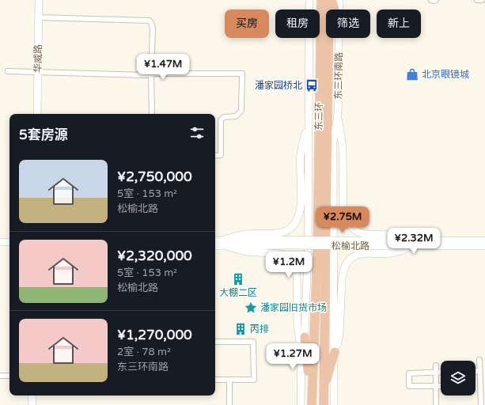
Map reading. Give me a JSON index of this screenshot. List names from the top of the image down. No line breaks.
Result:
{"streets":{"highway":["东三环"],"street":["华威路","东三环南路","松榆北路"]},"places":{"shop":["北京眼镜城"],"bus stop":["潘家园桥北"],"building":["大棚二区","丙排"],"place":["潘家园旧货市场"]},"page":{"chip":["买房","租房","筛选","新上"],"price":["¥1.47M","¥2.75M","¥2.32M","¥1.2M","¥1.27M"],"heading":"5套房源","list":[{"name":"¥2,750,000","note":"5室 · 153 m² · 松榆北路"},{"name":"¥2,320,000","note":"5室 · 153 m² · 松榆北路"},{"name":"¥1,270,000","note":"2室 · 78 m² · 东三环南路"}]}}
